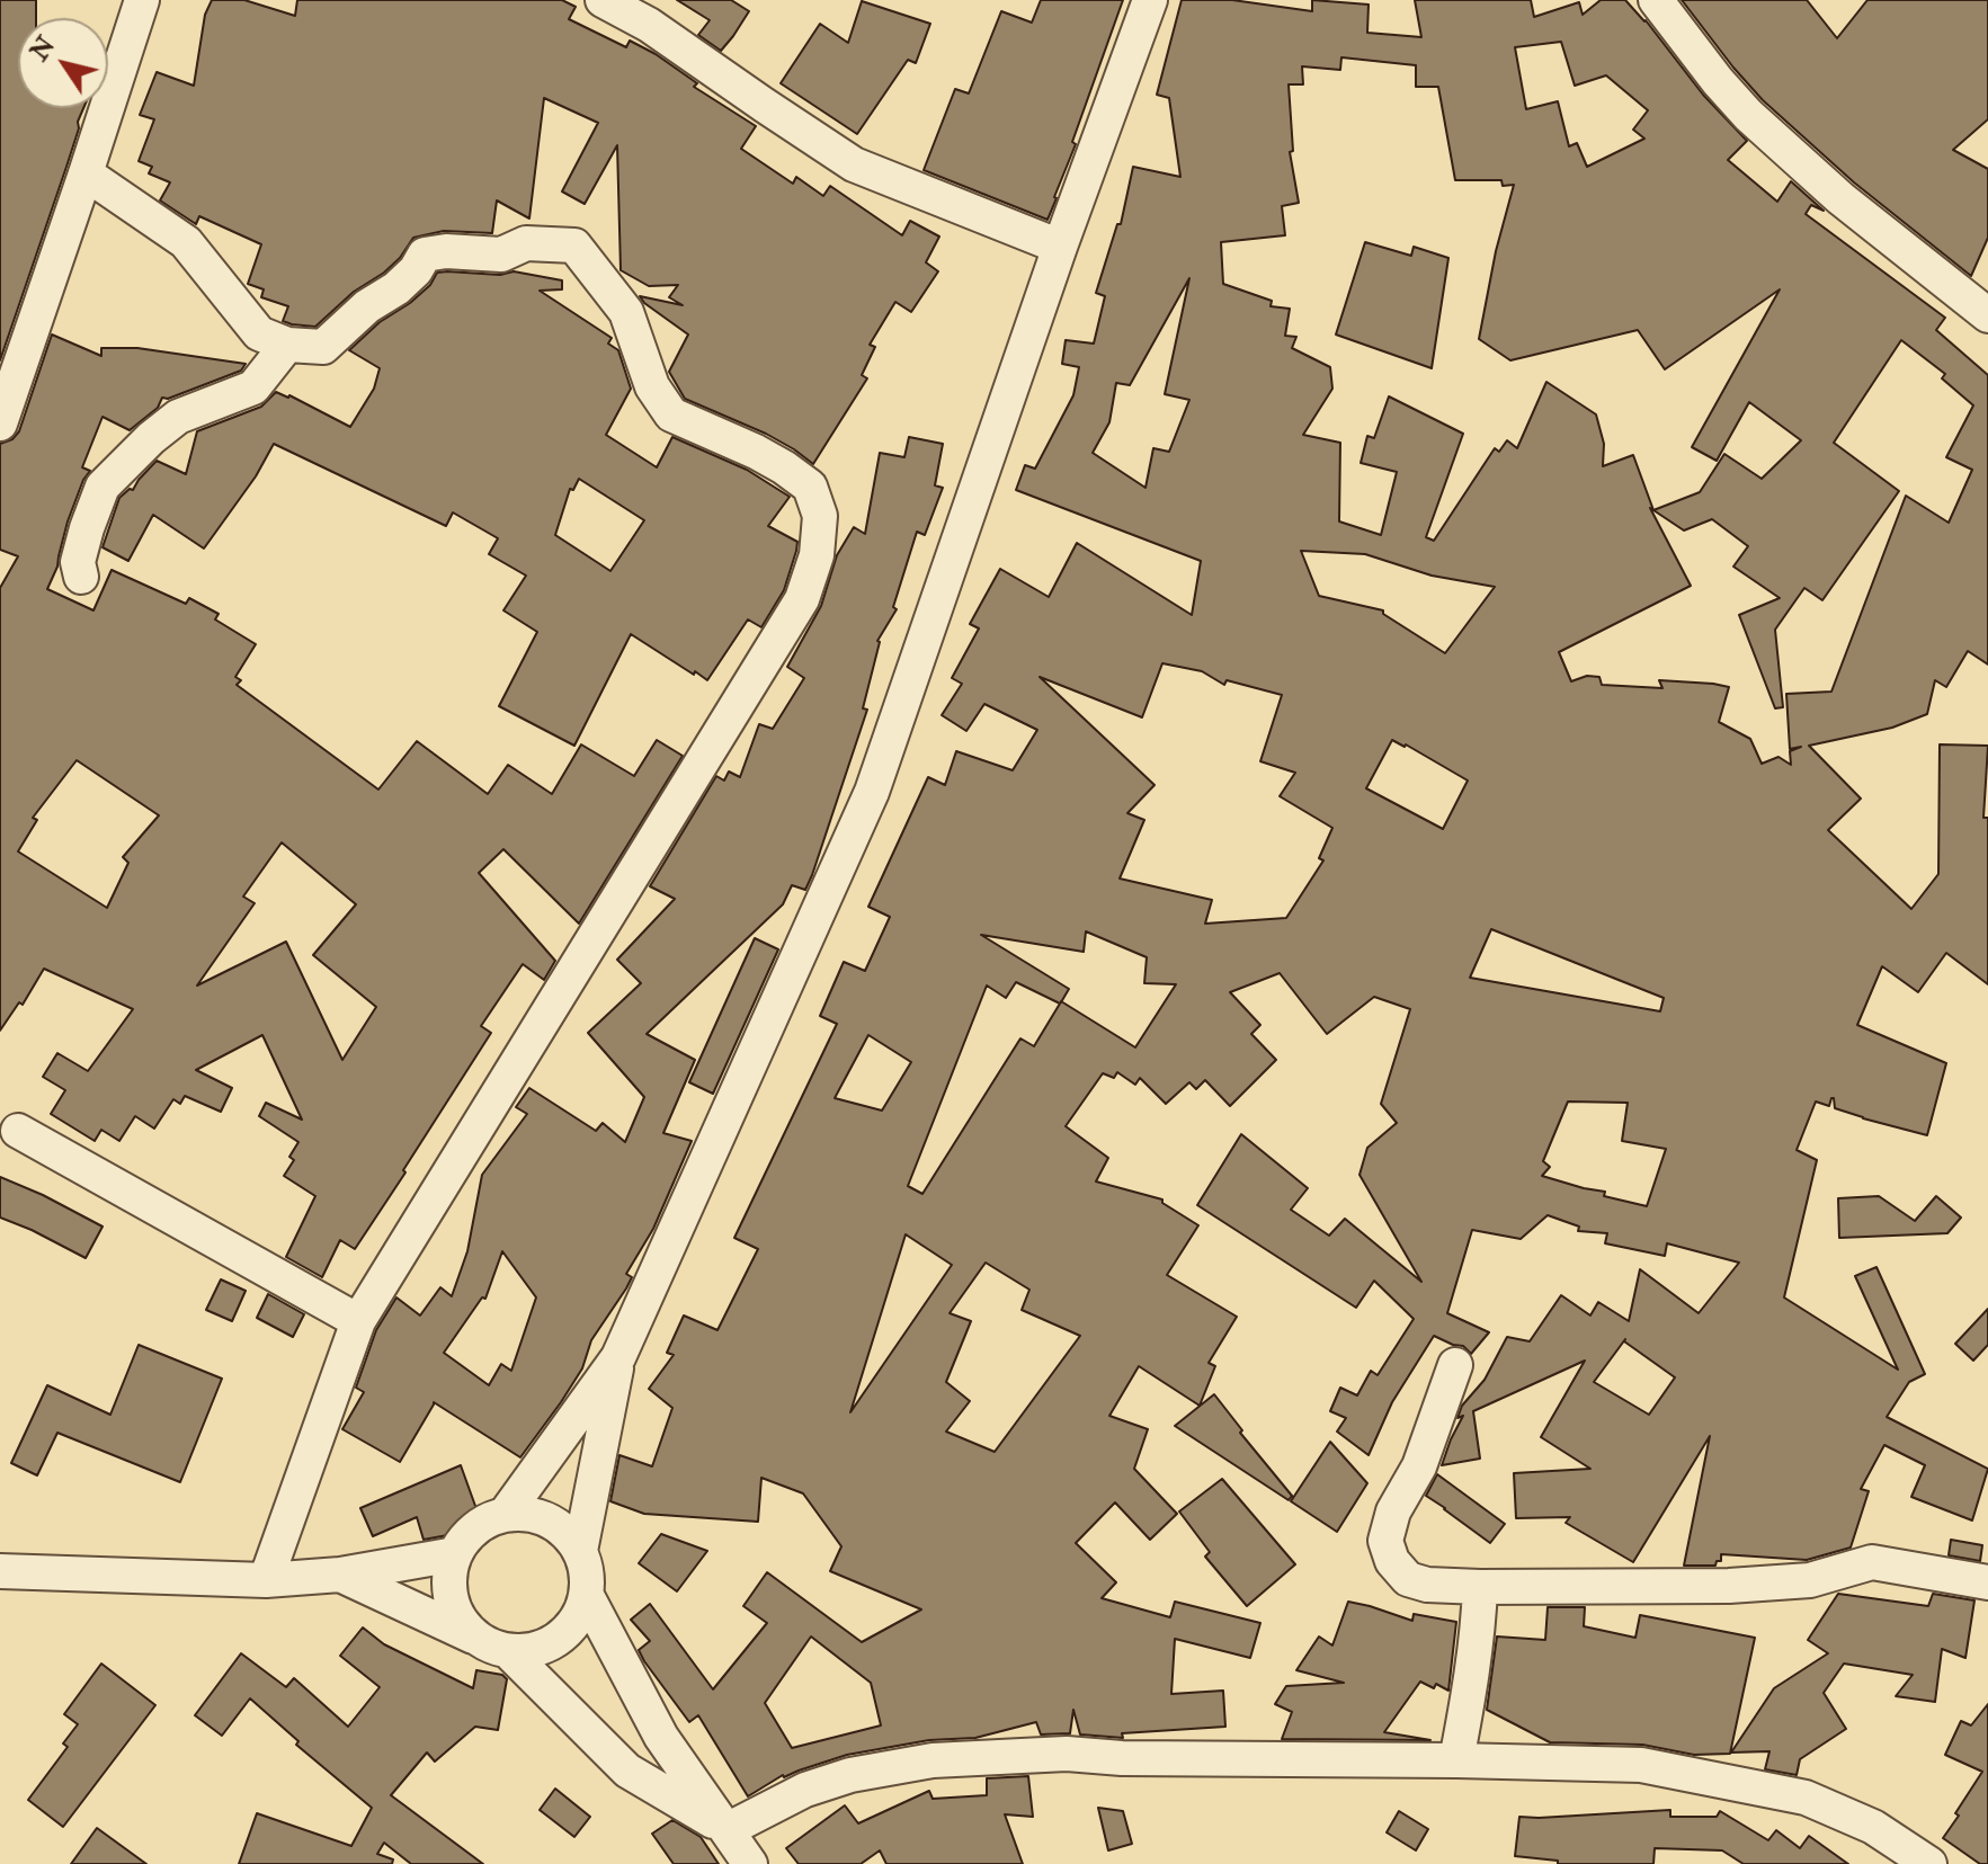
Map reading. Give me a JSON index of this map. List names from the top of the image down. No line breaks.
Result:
{"north":"top left"}
